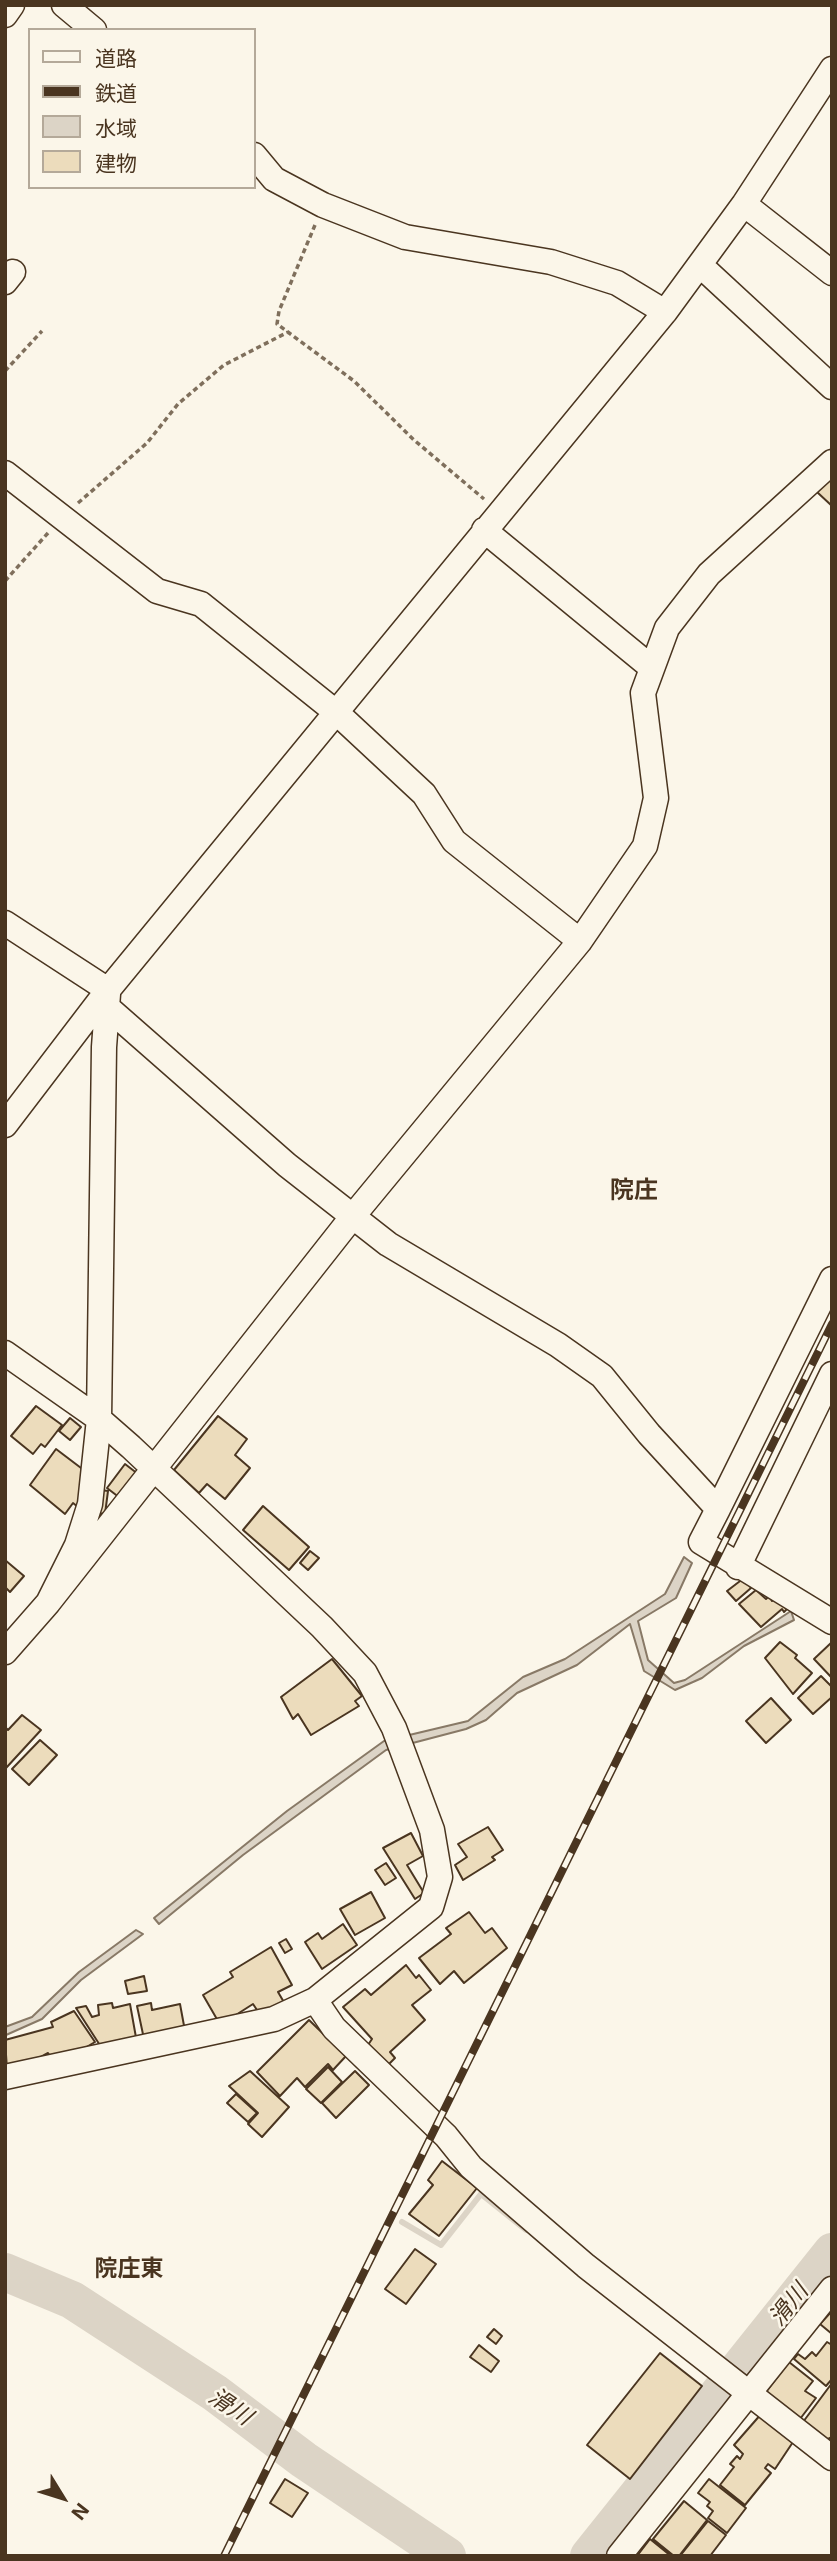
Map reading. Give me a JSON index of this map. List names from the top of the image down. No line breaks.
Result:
{"districts":["院庄","院庄東"],"water":["滑川"],"legend":["道路","鉄道","水域","建物"],"north":"bottom right"}
